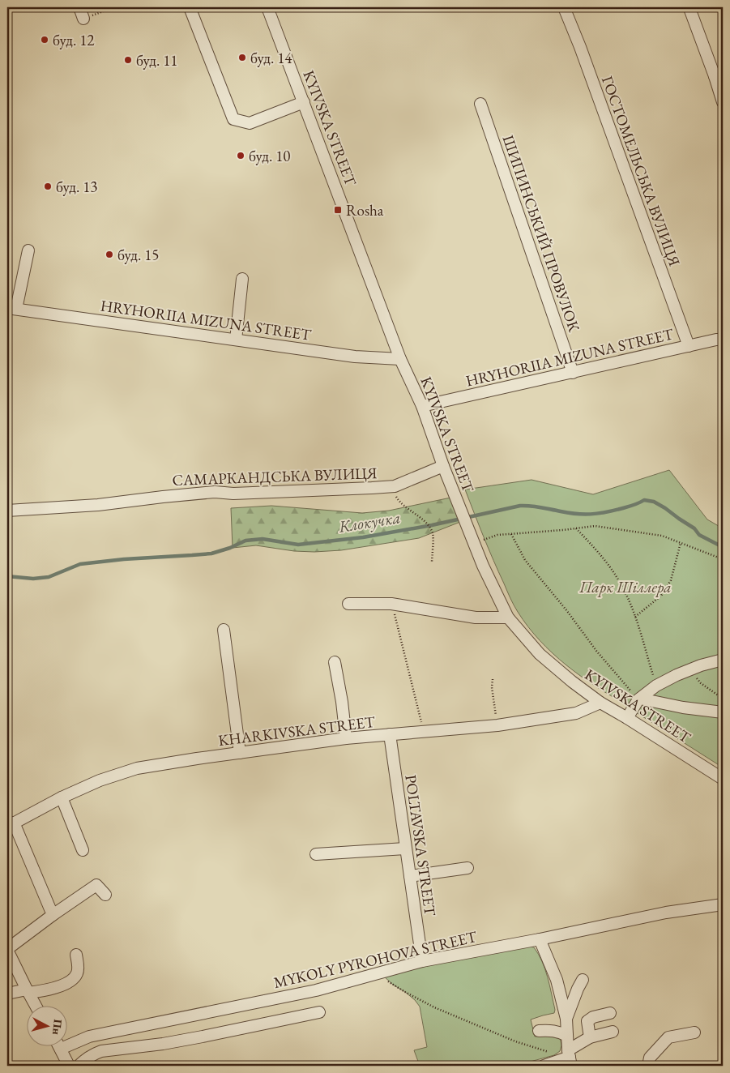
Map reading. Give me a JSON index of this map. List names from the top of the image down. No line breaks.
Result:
{"streets":{"street":["KYIVSKA STREET","ГОСТОМЕЛЬСЬКА ВУЛИЦЯ","ШИПИНСЬКИЙ ПРОВУЛОК","HRYHORIIA MIZUNA STREET","САМАРКАНДСЬКА ВУЛИЦЯ","KHARKIVSKA STREET","POLTAVSKA STREET","MYKOLY PYROHOVA STREET"]},"crossings":[["KYIVSKA STREET","HRYHORIIA MIZUNA STREET"],["KYIVSKA STREET","САМАРКАНДСЬКА ВУЛИЦЯ"],["KYIVSKA STREET","KHARKIVSKA STREET"],["ГОСТОМЕЛЬСЬКА ВУЛИЦЯ","HRYHORIIA MIZUNA STREET"],["ШИПИНСЬКИЙ ПРОВУЛОК","HRYHORIIA MIZUNA STREET"],["KHARKIVSKA STREET","POLTAVSKA STREET"],["POLTAVSKA STREET","MYKOLY PYROHOVA STREET"]],"water":["Клокучка"],"parks":["Парк Шіллера"],"places":{"other":["буд. 12","буд. 14","буд. 11","буд. 10","буд. 13","буд. 15"],"transit":["Rosha"]},"north":"right"}
